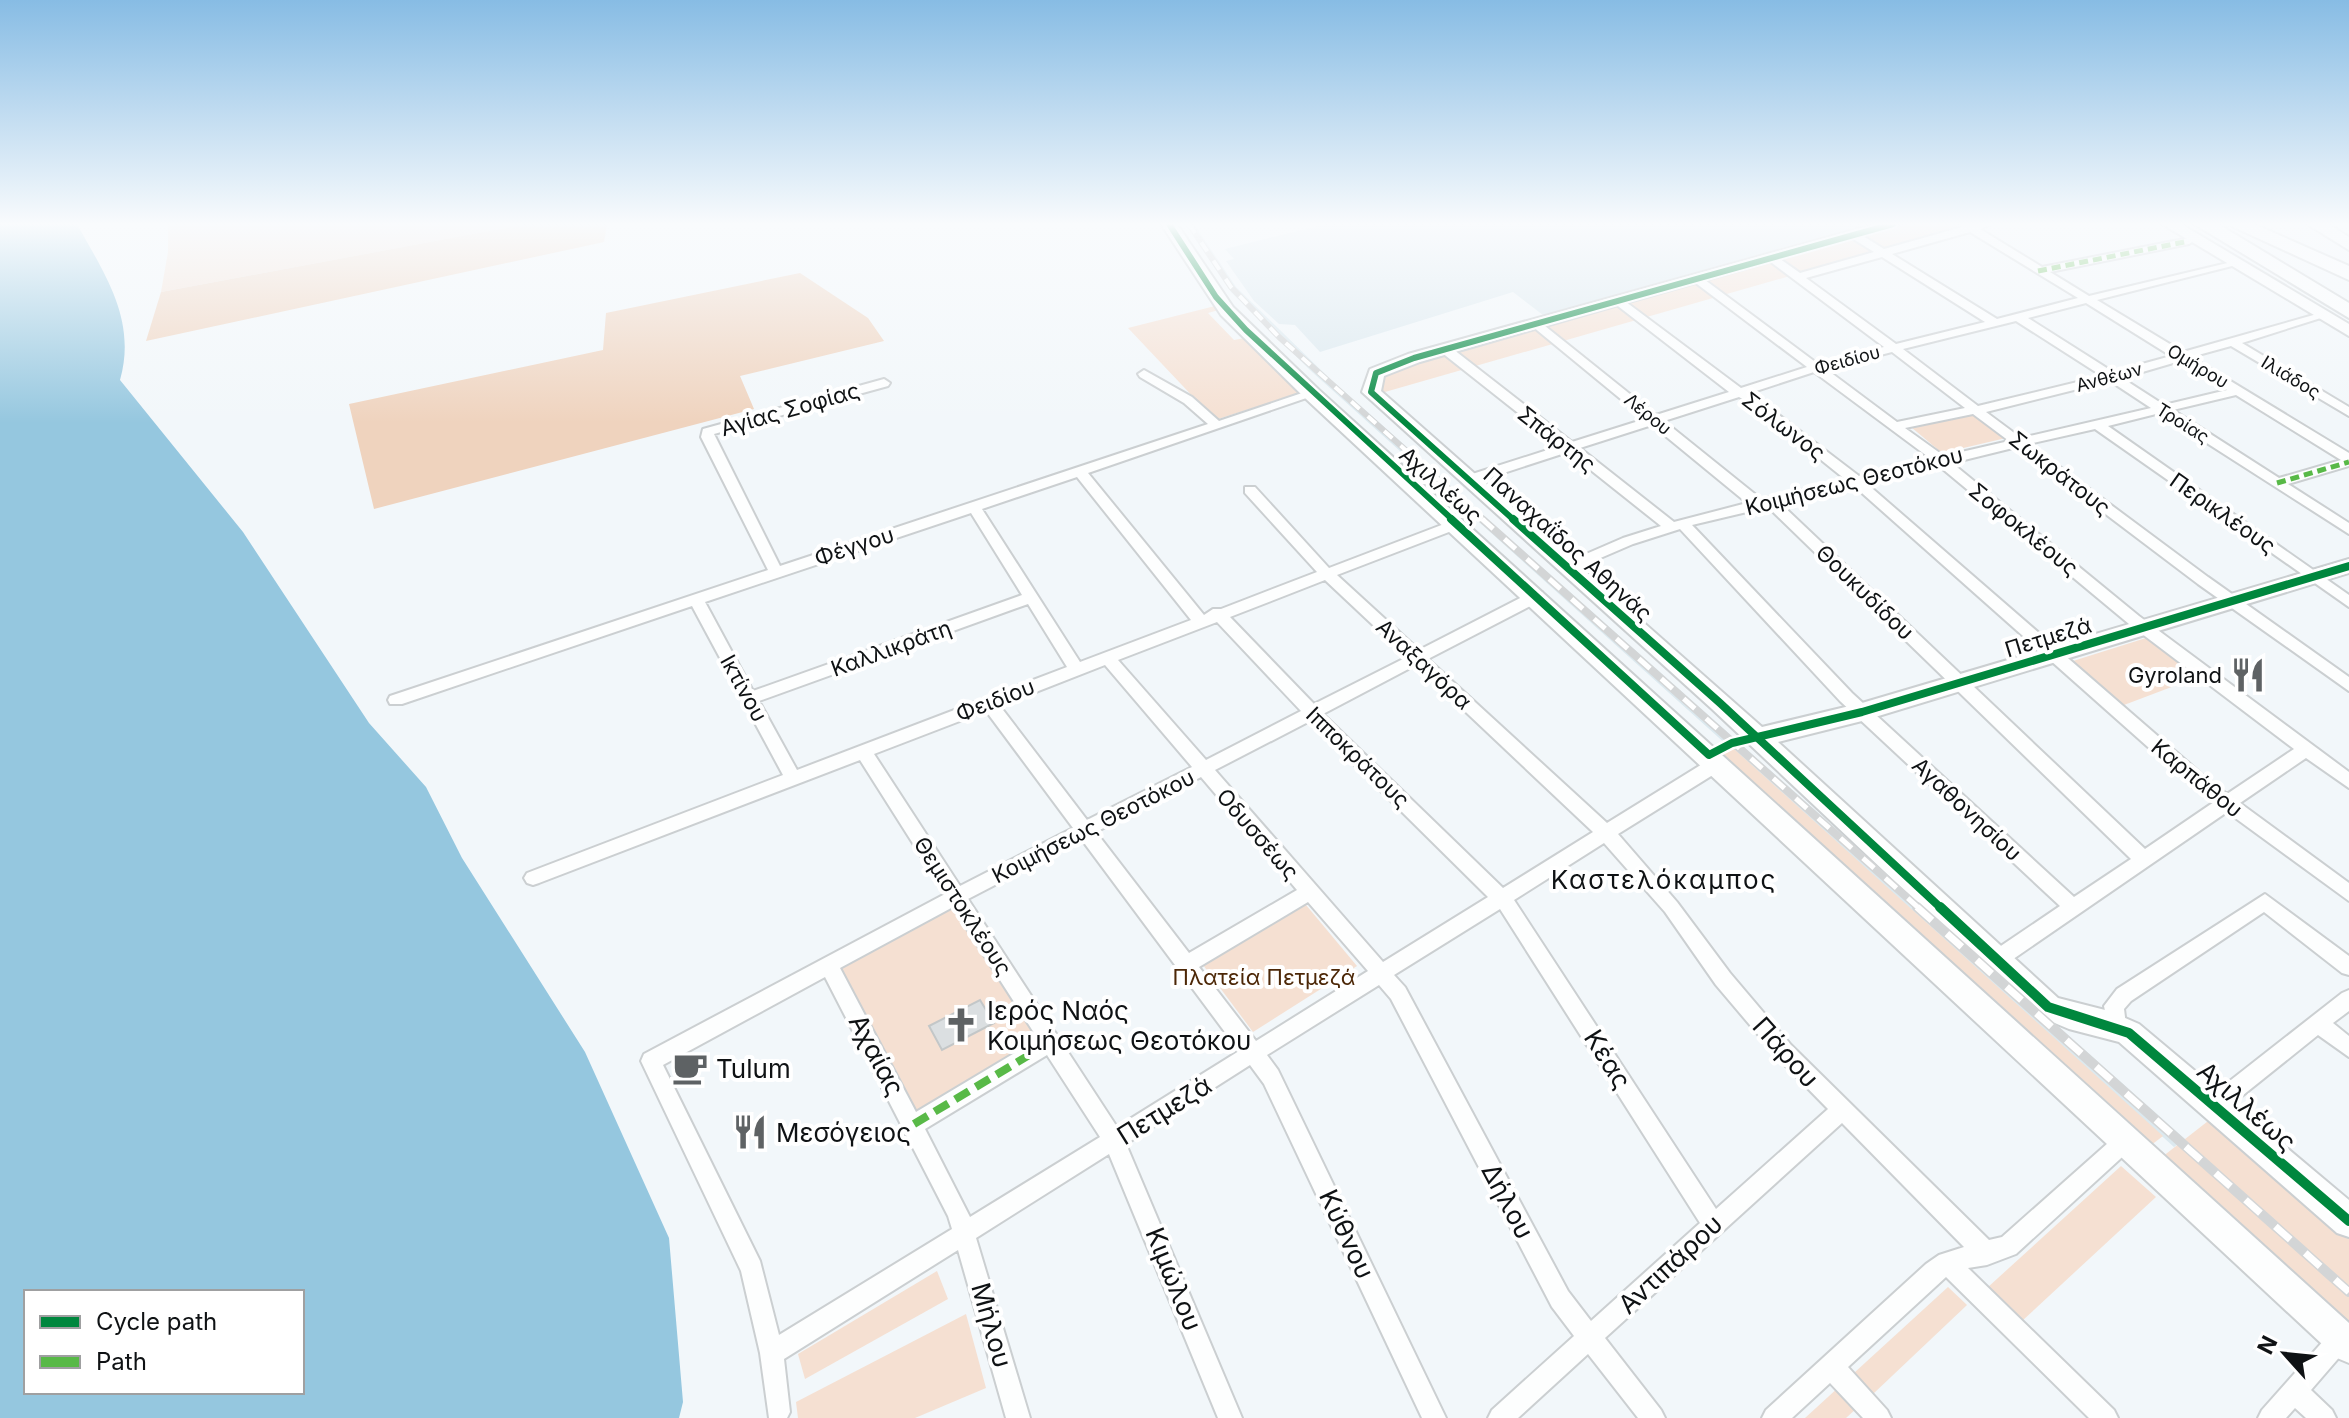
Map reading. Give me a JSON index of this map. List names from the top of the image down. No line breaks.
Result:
{"streets":{"street":["Φειδίου","Ομήρου","Ανθέων","Ιλιάδος","Αγίας Σοφίας","Λέρου","Τροίας","Σόλωνος","Σπάρτης","Σωκράτους","Κοιμήσεως Θεοτόκου","Αχιλλέως","Περικλέους","Σοφοκλέους","Παναχαΐδος Αθηνάς","Φέγγου","Θουκυδίδου","Πετμεζά","Καλλικράτη","Αναξαγόρα","Ικτίνου","Ιπποκράτους","Καρπάθου","Αγαθονησίου","Οδυσσέως","Θεμιστοκλέους","Πάρου","Αχαίας","Κέας","Δήλου","Κύθνου","Αντιπάρου","Κιμώλου","Μήλου"]},"crossings":[["Φειδίου","Ομήρου"],["Φειδίου","Λέρου"],["Φειδίου","Τροίας"],["Φειδίου","Σόλωνος"],["Φειδίου","Σπάρτης"],["Φειδίου","Σωκράτους"],["Φειδίου","Αχιλλέως"],["Φειδίου","Σοφοκλέους"],["Φειδίου","Παναχαΐδος Αθηνάς"],["Φειδίου","Αναξαγόρα"],["Φειδίου","Ικτίνου"],["Φειδίου","Ιπποκράτους"],["Φειδίου","Οδυσσέως"],["Φειδίου","Θεμιστοκλέους"],["Φειδίου","Κύθνου"],["Ομήρου","Ανθέων"],["Ομήρου","Κοιμήσεως Θεοτόκου"],["Ανθέων","Ιλιάδος"],["Ανθέων","Τροίας"],["Ανθέων","Σωκράτους"],["Ανθέων","Σοφοκλέους"],["Αγίας Σοφίας","Φέγγου"],["Λέρου","Κοιμήσεως Θεοτόκου"],["Λέρου","Θουκυδίδου"],["Τροίας","Κοιμήσεως Θεοτόκου"],["Σόλωνος","Κοιμήσεως Θεοτόκου"],["Σόλωνος","Πετμεζά"],["Σόλωνος","Καρπάθου"],["Σπάρτης","Κοιμήσεως Θεοτόκου"],["Σπάρτης","Παναχαΐδος Αθηνάς"],["Σπάρτης","Πετμεζά"],["Σπάρτης","Αγαθονησίου"],["Σωκράτους","Κοιμήσεως Θεοτόκου"],["Σωκράτους","Πετμεζά"],["Κοιμήσεως Θεοτόκου","Αχιλλέως"],["Κοιμήσεως Θεοτόκου","Περικλέους"],["Κοιμήσεως Θεοτόκου","Σοφοκλέους"],["Κοιμήσεως Θεοτόκου","Παναχαΐδος Αθηνάς"],["Κοιμήσεως Θεοτόκου","Θουκυδίδου"],["Κοιμήσεως Θεοτόκου","Πετμεζά"],["Κοιμήσεως Θεοτόκου","Αναξαγόρα"],["Κοιμήσεως Θεοτόκου","Ιπποκράτους"],["Κοιμήσεως Θεοτόκου","Οδυσσέως"],["Κοιμήσεως Θεοτόκου","Θεμιστοκλέους"],["Κοιμήσεως Θεοτόκου","Αχαίας"],["Κοιμήσεως Θεοτόκου","Κύθνου"],["Αχιλλέως","Παναχαΐδος Αθηνάς"],["Αχιλλέως","Φέγγου"],["Αχιλλέως","Πετμεζά"],["Περικλέους","Πετμεζά"],["Σοφοκλέους","Πετμεζά"],["Παναχαΐδος Αθηνάς","Πετμεζά"],["Φέγγου","Ικτίνου"],["Θουκυδίδου","Πετμεζά"],["Πετμεζά","Αναξαγόρα"],["Πετμεζά","Ιπποκράτους"],["Πετμεζά","Καρπάθου"],["Πετμεζά","Αγαθονησίου"],["Πετμεζά","Οδυσσέως"],["Πετμεζά","Θεμιστοκλέους"],["Πετμεζά","Πάρου"],["Πετμεζά","Αχαίας"],["Πετμεζά","Κέας"],["Πετμεζά","Δήλου"],["Πετμεζά","Κύθνου"],["Πετμεζά","Κιμώλου"],["Πετμεζά","Μήλου"],["Καλλικράτη","Ικτίνου"],["Αναξαγόρα","Πάρου"],["Ιπποκράτους","Κέας"],["Οδυσσέως","Δήλου"],["Θεμιστοκλέους","Κιμώλου"],["Πάρου","Αντιπάρου"],["Αχαίας","Μήλου"],["Κέας","Αντιπάρου"],["Δήλου","Αντιπάρου"]],"districts":["Καστελόκαμπος"],"parks":["Πλατεία Πετμεζά"],"places":{"restaurant":["Gyroland","Μεσόγειος"],"church":["Ιερός Ναός Κοιμήσεως Θεοτόκου"],"cafe":["Tulum"]},"legend":["Cycle path","Path"],"north":"top left"}
